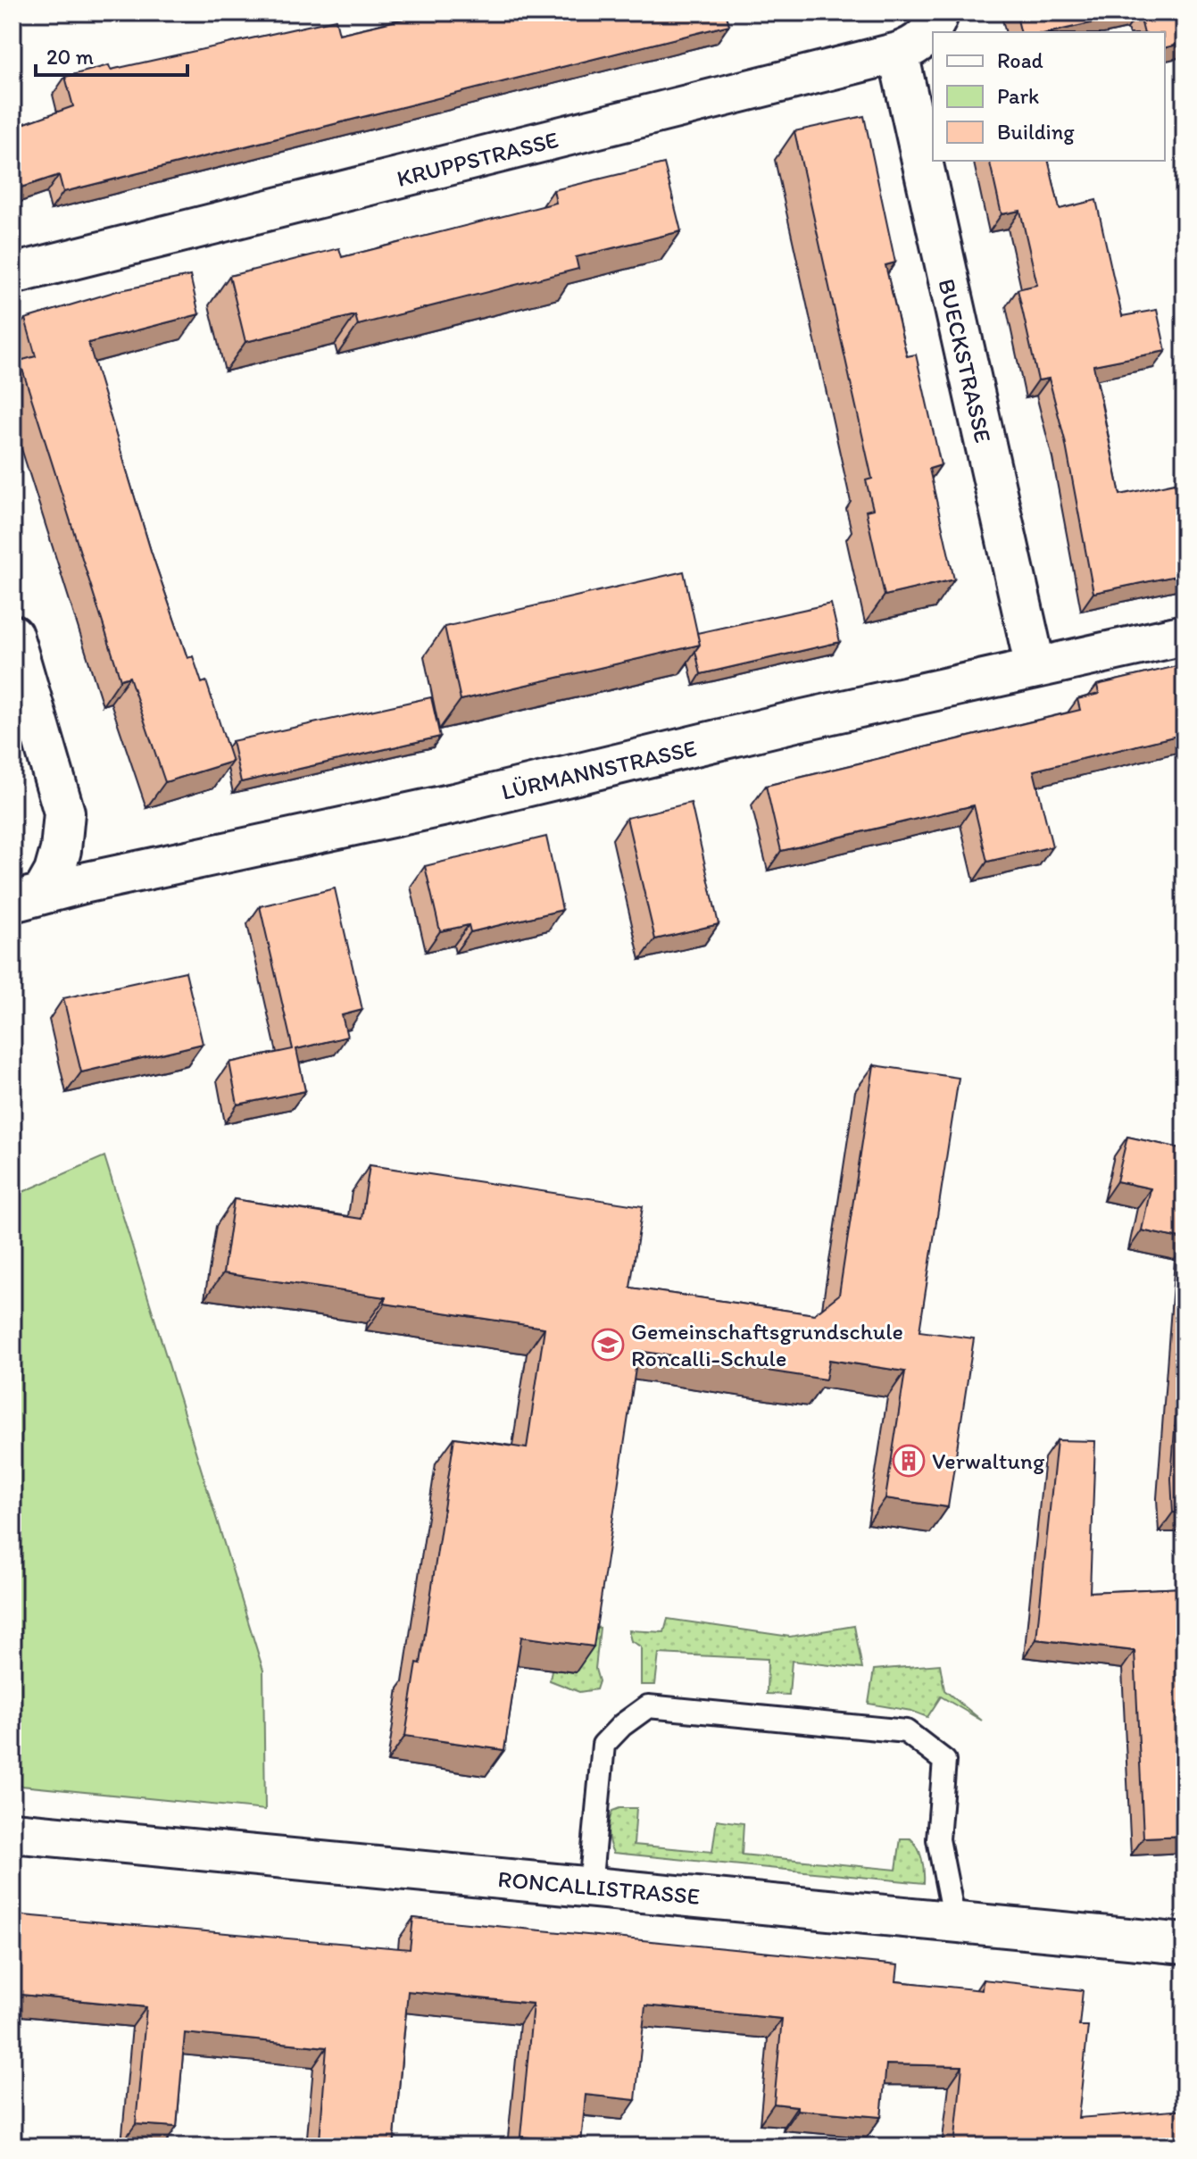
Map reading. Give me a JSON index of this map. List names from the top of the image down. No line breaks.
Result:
{"streets":{"street":["KRUPPSTRASSE","BUECKSTRASSE","LÜRMANNSTRASSE","RONCALLISTRASSE"]},"crossings":[["KRUPPSTRASSE","BUECKSTRASSE"],["BUECKSTRASSE","LÜRMANNSTRASSE"]],"places":{"school or university":["Gemeinschaftsgrundschule Roncalli-Schule"],"building":["Verwaltung"]},"legend":["Road","Park","Building"],"scale_bar":"20 m"}
